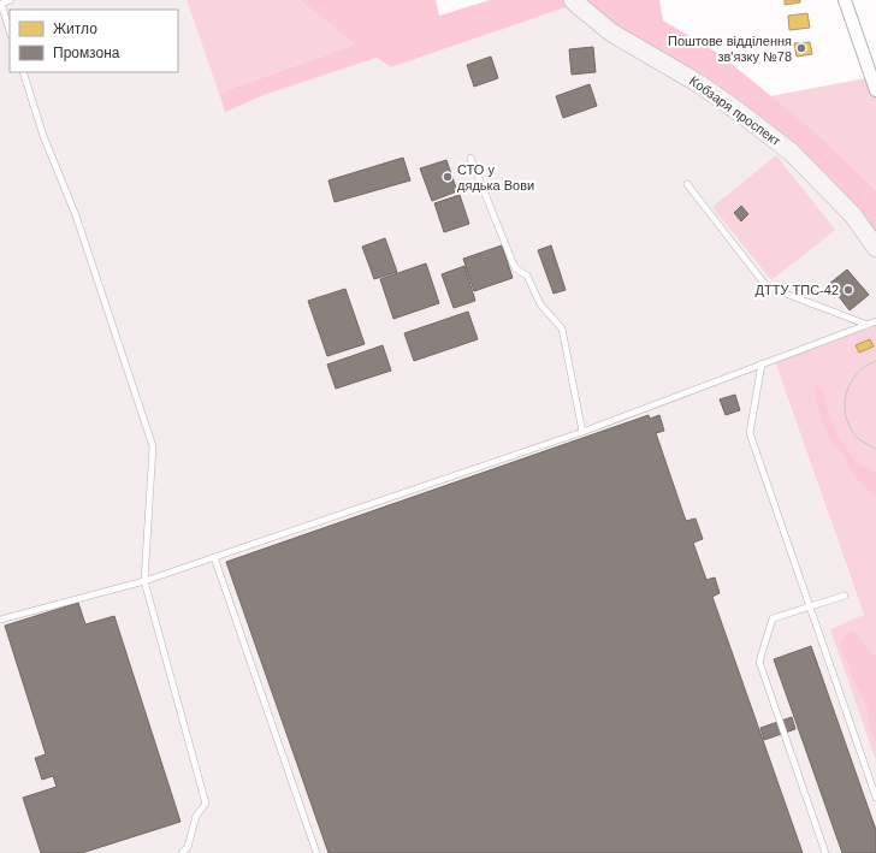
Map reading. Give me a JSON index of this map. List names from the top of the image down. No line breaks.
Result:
{"streets":{"main road":["Кобзаря проспект"]},"places":["Поштове відділення зв'язку №78","СТО у дядька Вови","ДТТУ ТПС-42"],"legend":["Житло","Промзона"]}
